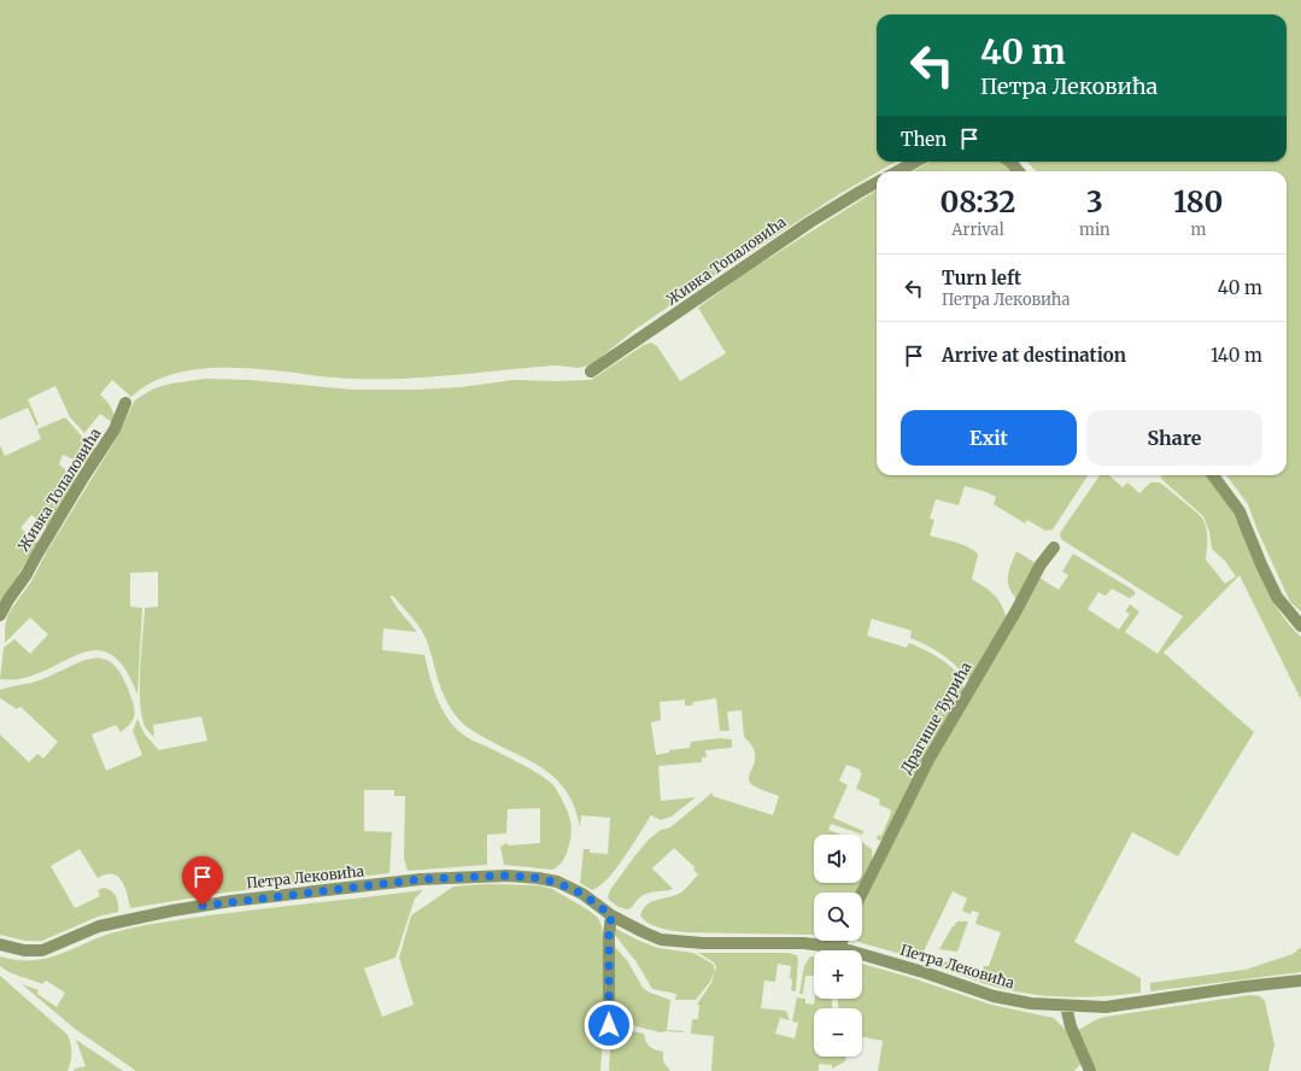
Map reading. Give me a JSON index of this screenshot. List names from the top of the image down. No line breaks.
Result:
{"streets":{"street":["Живка Топаловића","Драгише Ђурића","Петра Лековића"]},"page":{"turn":["40 m","Петра Лековића"],"then":"Then","eta":["08:32","Arrival","3","min","180","m"],"list":[{"name":"Turn left","note":"Петра Лековића","value":"40 m"},{"name":"Arrive at destination","value":"140 m"}],"buttons":["Exit","Share"],"map_buttons":["+","−"]}}
